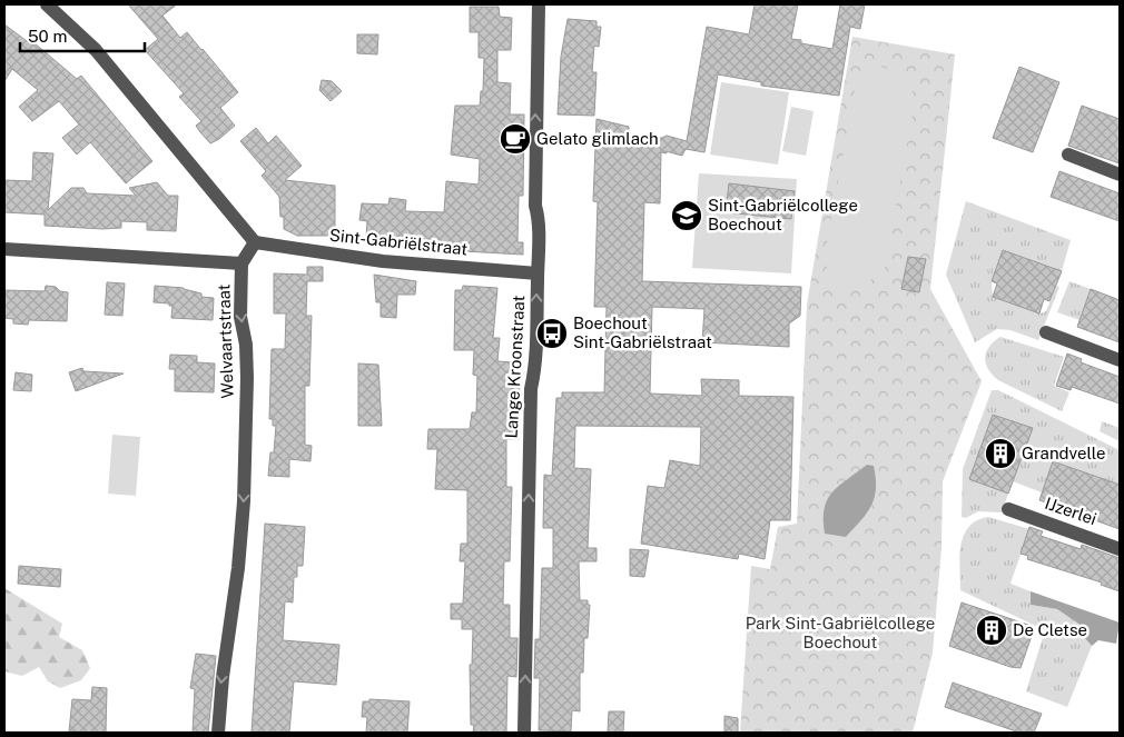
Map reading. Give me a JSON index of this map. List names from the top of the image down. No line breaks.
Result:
{"streets":{"street":["Sint-Gabriëlstraat","Welvaartstraat","Lange Kroonstraat","IJzerlei"]},"crossings":[["Sint-Gabriëlstraat","Welvaartstraat"],["Sint-Gabriëlstraat","Lange Kroonstraat"]],"one_way":["Welvaartstraat","Lange Kroonstraat"],"parks":["Park Sint-Gabriëlcollege Boechout"],"places":{"cafe":["Gelato glimlach"],"school or university":["Sint-Gabriëlcollege Boechout"],"bus stop":["Boechout Sint-Gabriëlstraat"],"building":["Grandvelle","De Cletse"]},"scale_bar":"50 m"}
